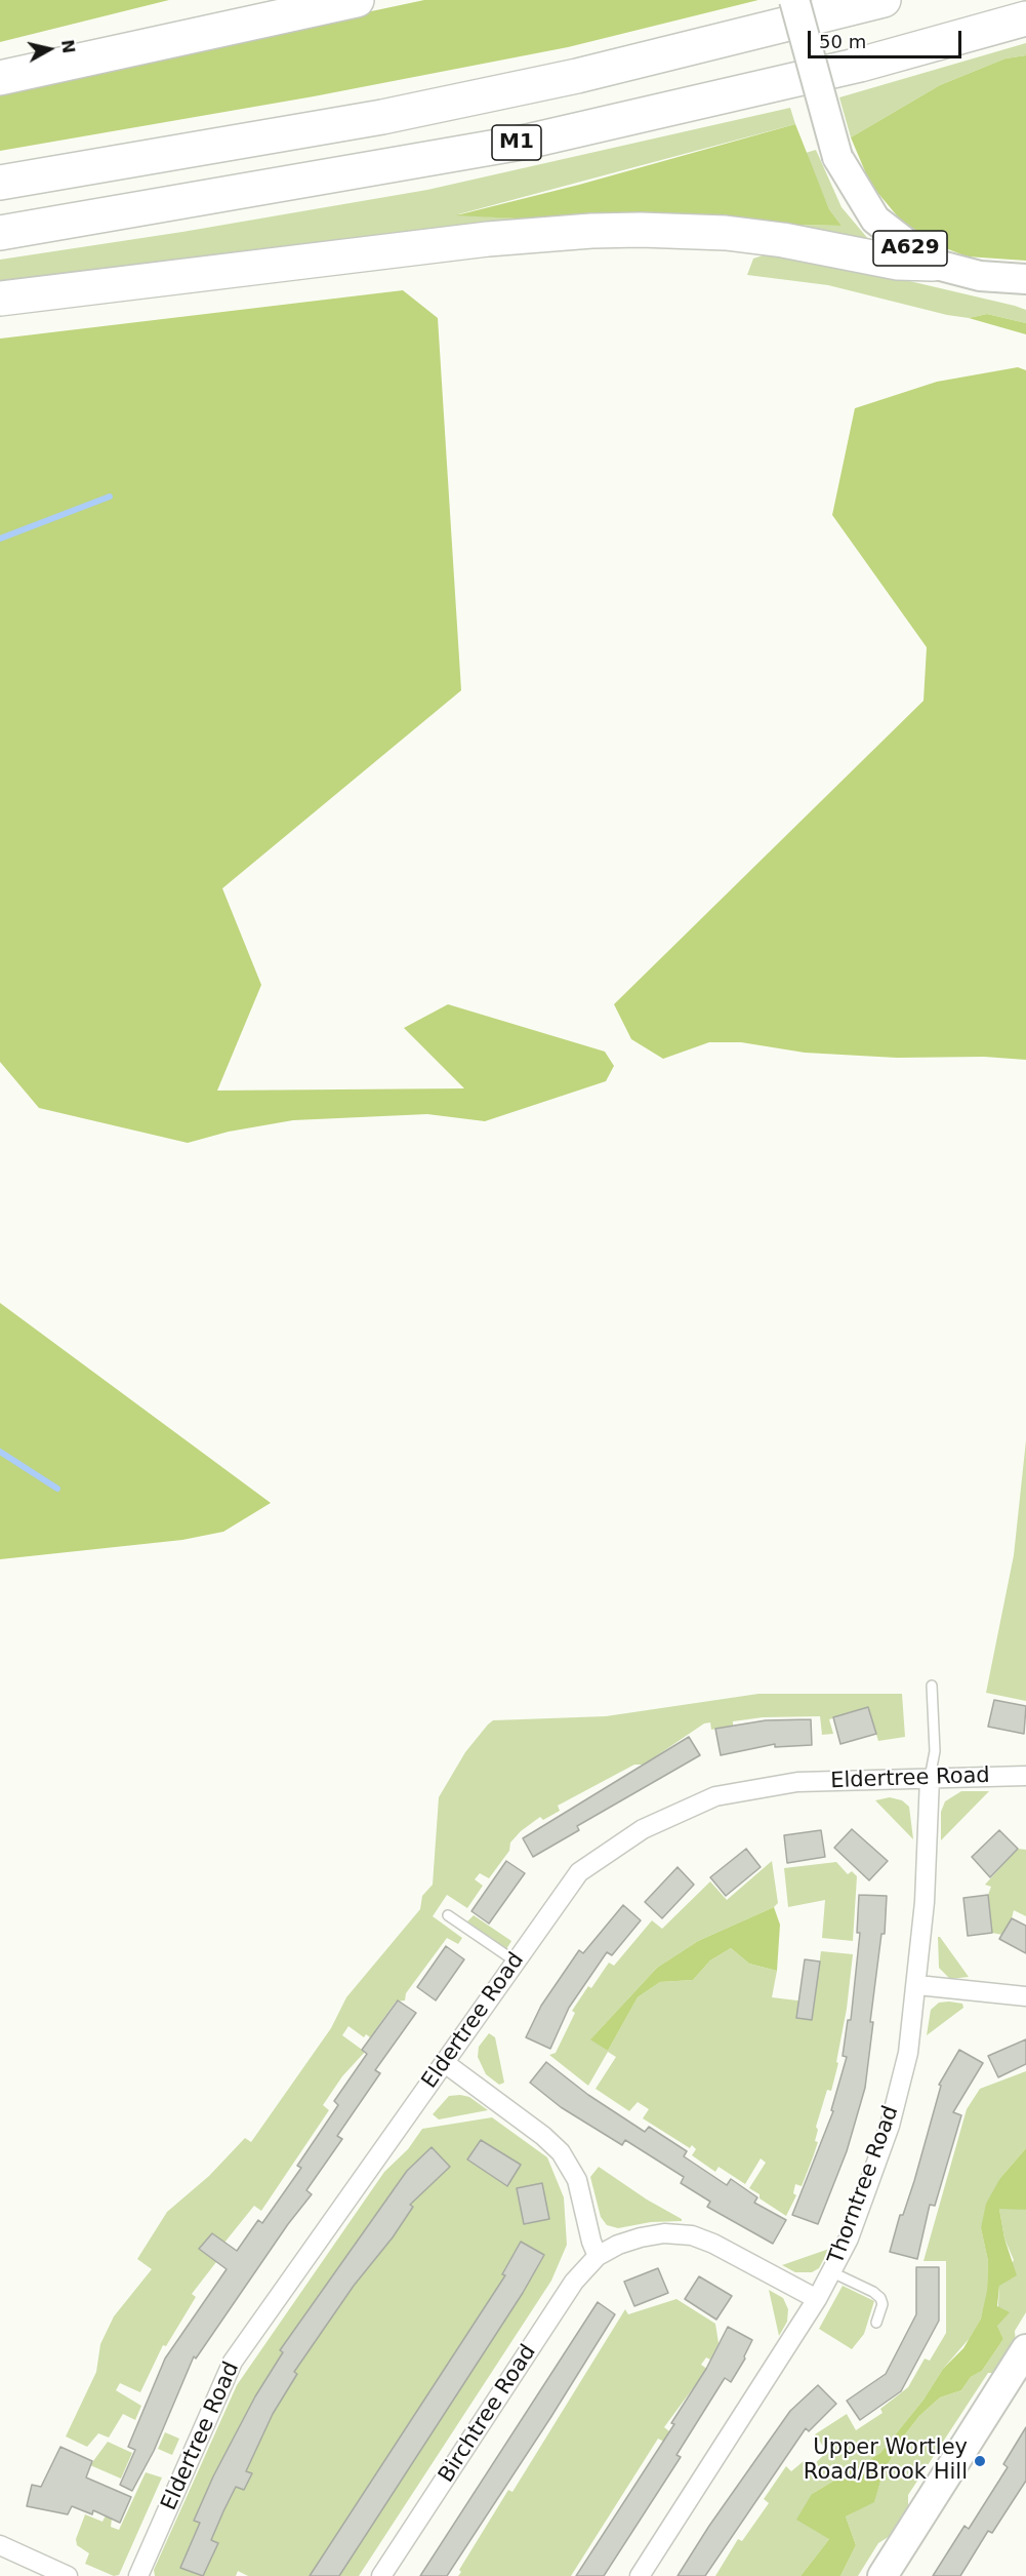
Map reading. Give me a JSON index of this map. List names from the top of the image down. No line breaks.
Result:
{"streets":{"highway":["M1"],"main road":["A629"],"street":["Eldertree Road","Thorntree Road","Birchtree Road"]},"crossings":[["Eldertree Road","Thorntree Road"],["Thorntree Road","Birchtree Road"]],"places":["Upper Wortley Road/Brook Hill"],"scale_bar":"50 m","north":"right"}
